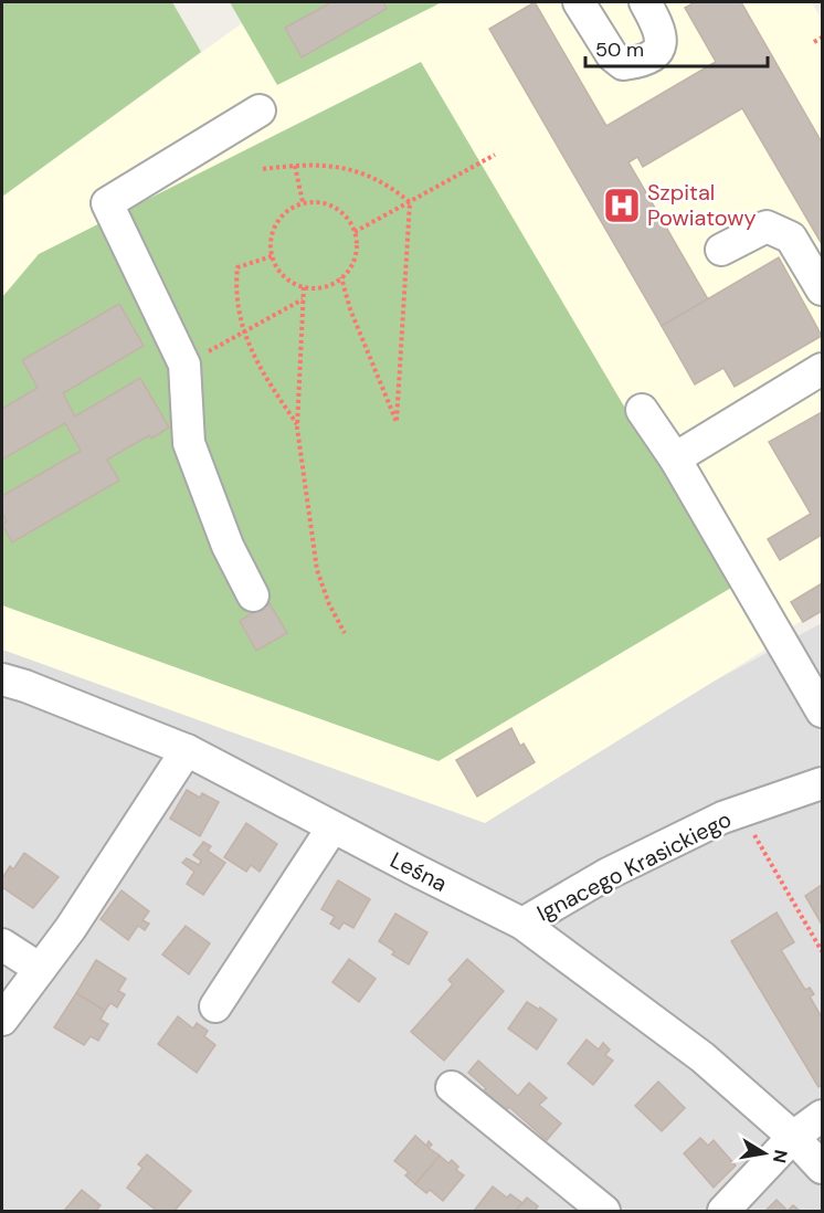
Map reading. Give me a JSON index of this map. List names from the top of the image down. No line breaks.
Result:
{"streets":{"street":["Ignacego Krasickiego","Leśna"]},"crossings":[["Ignacego Krasickiego","Leśna"]],"places":{"hospital":["Szpital Powiatowy"]},"scale_bar":"50 m","north":"right"}
